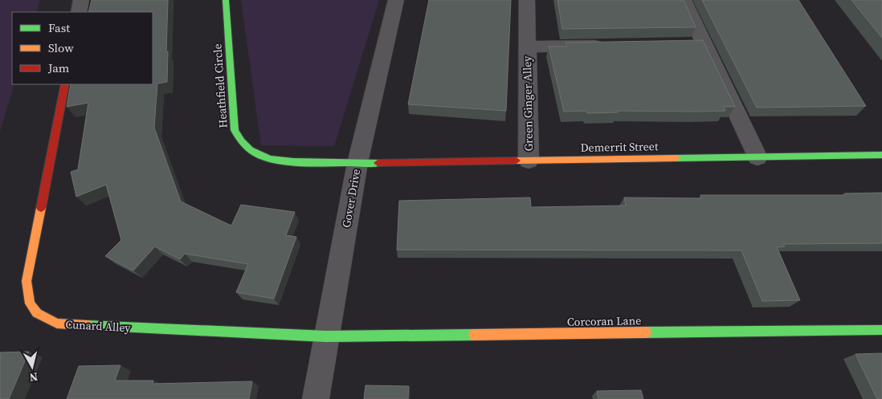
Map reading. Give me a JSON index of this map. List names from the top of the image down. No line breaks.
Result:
{"streets":{"street":["Heathfield Circle","Green Ginger Alley","Demerrit Street","Gover Drive","Corcoran Lane","Cunard Alley"]},"crossings":[["Heathfield Circle","Demerrit Street"],["Heathfield Circle","Gover Drive"],["Green Ginger Alley","Demerrit Street"],["Demerrit Street","Gover Drive"],["Gover Drive","Corcoran Lane"],["Gover Drive","Cunard Alley"],["Corcoran Lane","Cunard Alley"]],"legend":["Fast","Slow","Jam"],"north":"bottom"}
